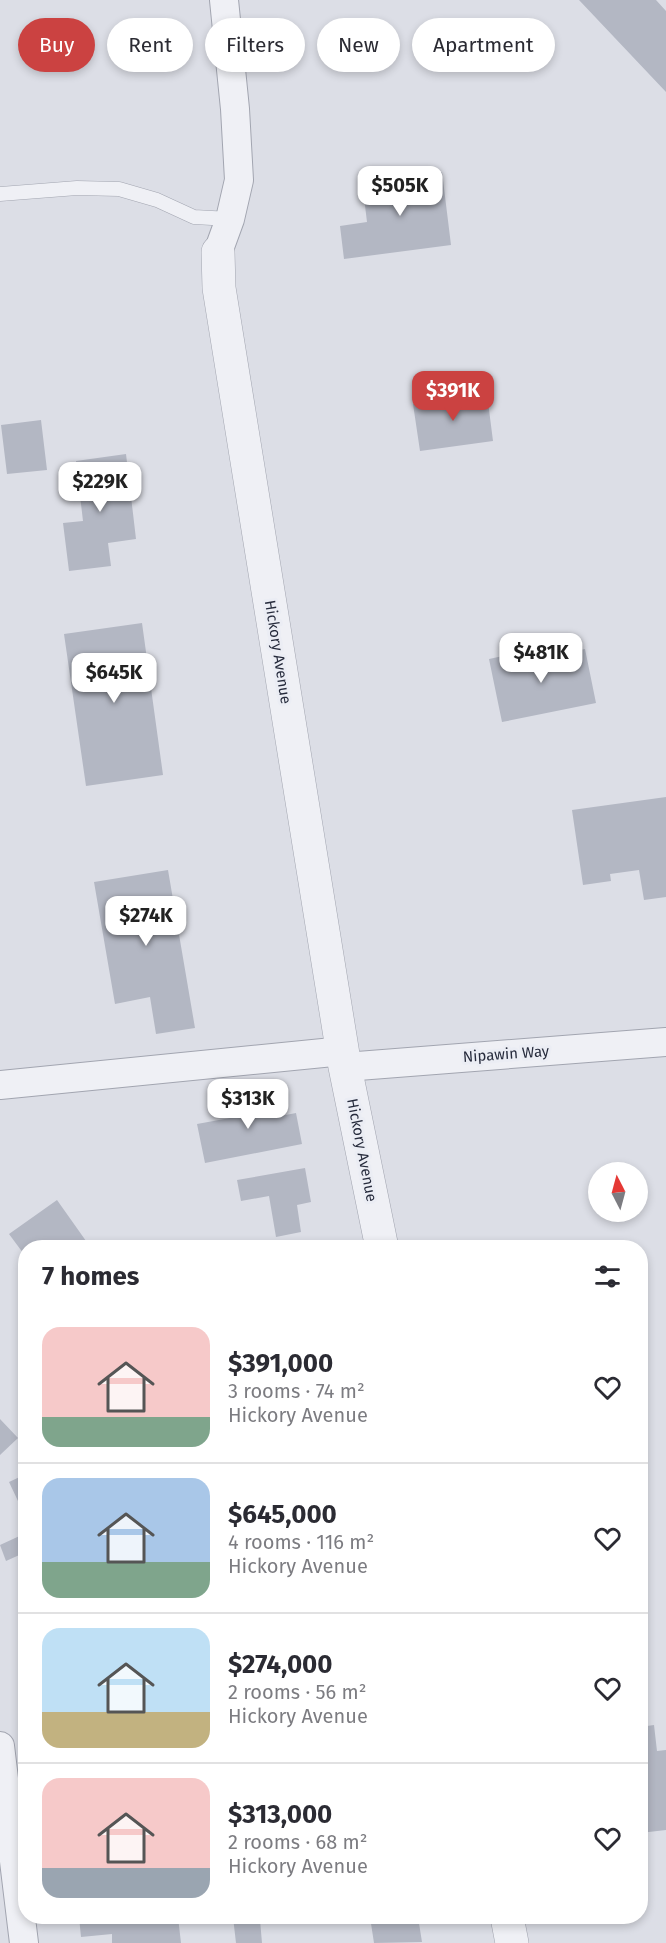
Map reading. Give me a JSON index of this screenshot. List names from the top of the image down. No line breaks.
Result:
{"streets":{"street":["Hickory Avenue","Nipawin Way"]},"crossings":[["Hickory Avenue","Nipawin Way"]],"north":"top","page":{"chip":["Buy","Rent","Filters","New","Apartment"],"price":["$505K","$391K","$229K","$481K","$645K","$274K","$313K"],"heading":"7 homes","list":[{"name":"$391,000","note":"3 rooms · 74 m² · Hickory Avenue"},{"name":"$645,000","note":"4 rooms · 116 m² · Hickory Avenue"},{"name":"$274,000","note":"2 rooms · 56 m² · Hickory Avenue"},{"name":"$313,000","note":"2 rooms · 68 m² · Hickory Avenue"}]}}
